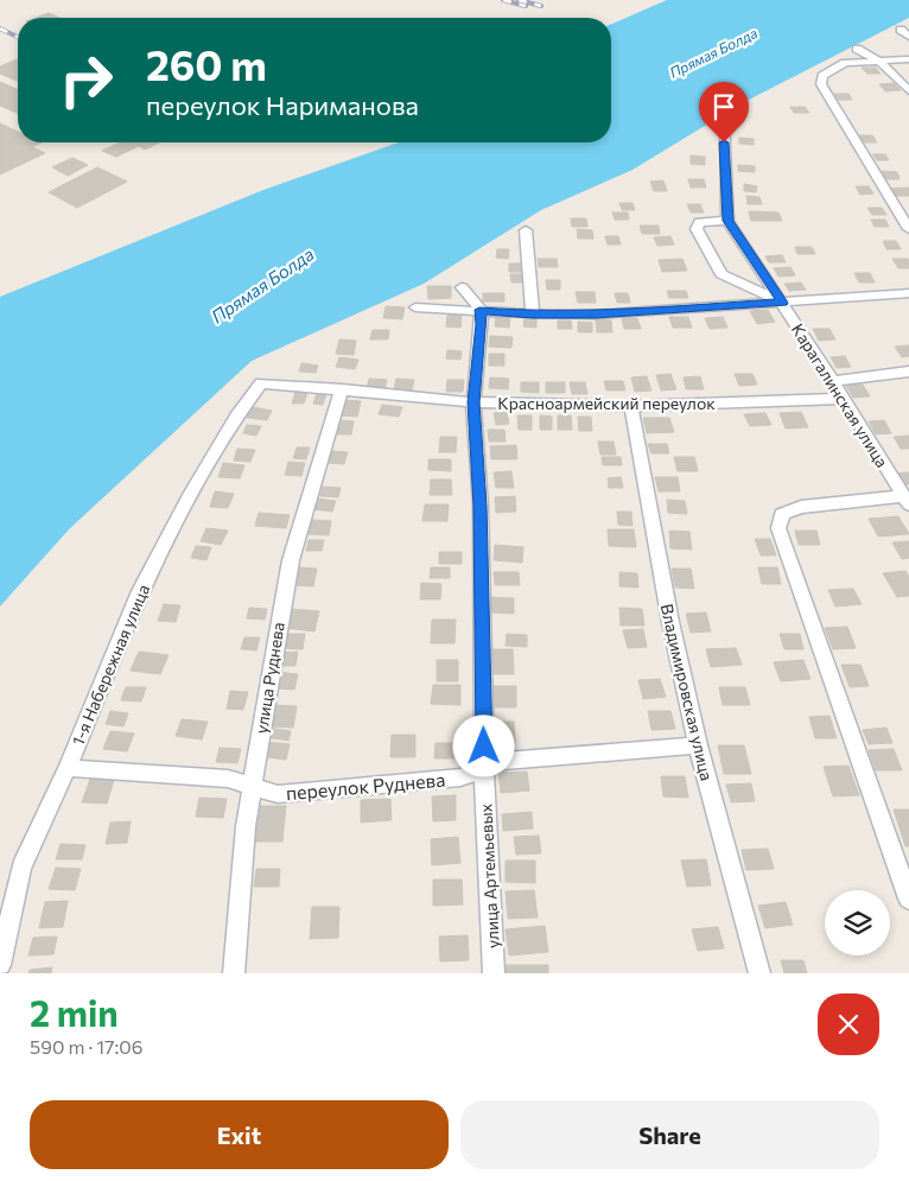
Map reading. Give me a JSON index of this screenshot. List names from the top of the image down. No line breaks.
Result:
{"streets":{"street":["Карагалинская улица","Красноармейский переулок","1-я Набережная улица","улица Руднева","Владимировская улица","переулок Руднева","улица Артемьевых"]},"crossings":[["Карагалинская улица","Красноармейский переулок"],["Красноармейский переулок","1-я Набережная улица"],["Красноармейский переулок","улица Руднева"],["Красноармейский переулок","Владимировская улица"],["Красноармейский переулок","улица Артемьевых"],["1-я Набережная улица","переулок Руднева"],["улица Руднева","переулок Руднева"],["Владимировская улица","переулок Руднева"],["переулок Руднева","улица Артемьевых"]],"water":["Прямая Болда"],"page":{"turn":["260 m","переулок Нариманова"],"heading":["2 min","590 m · 17:06"],"buttons":["Exit","Share"]}}
